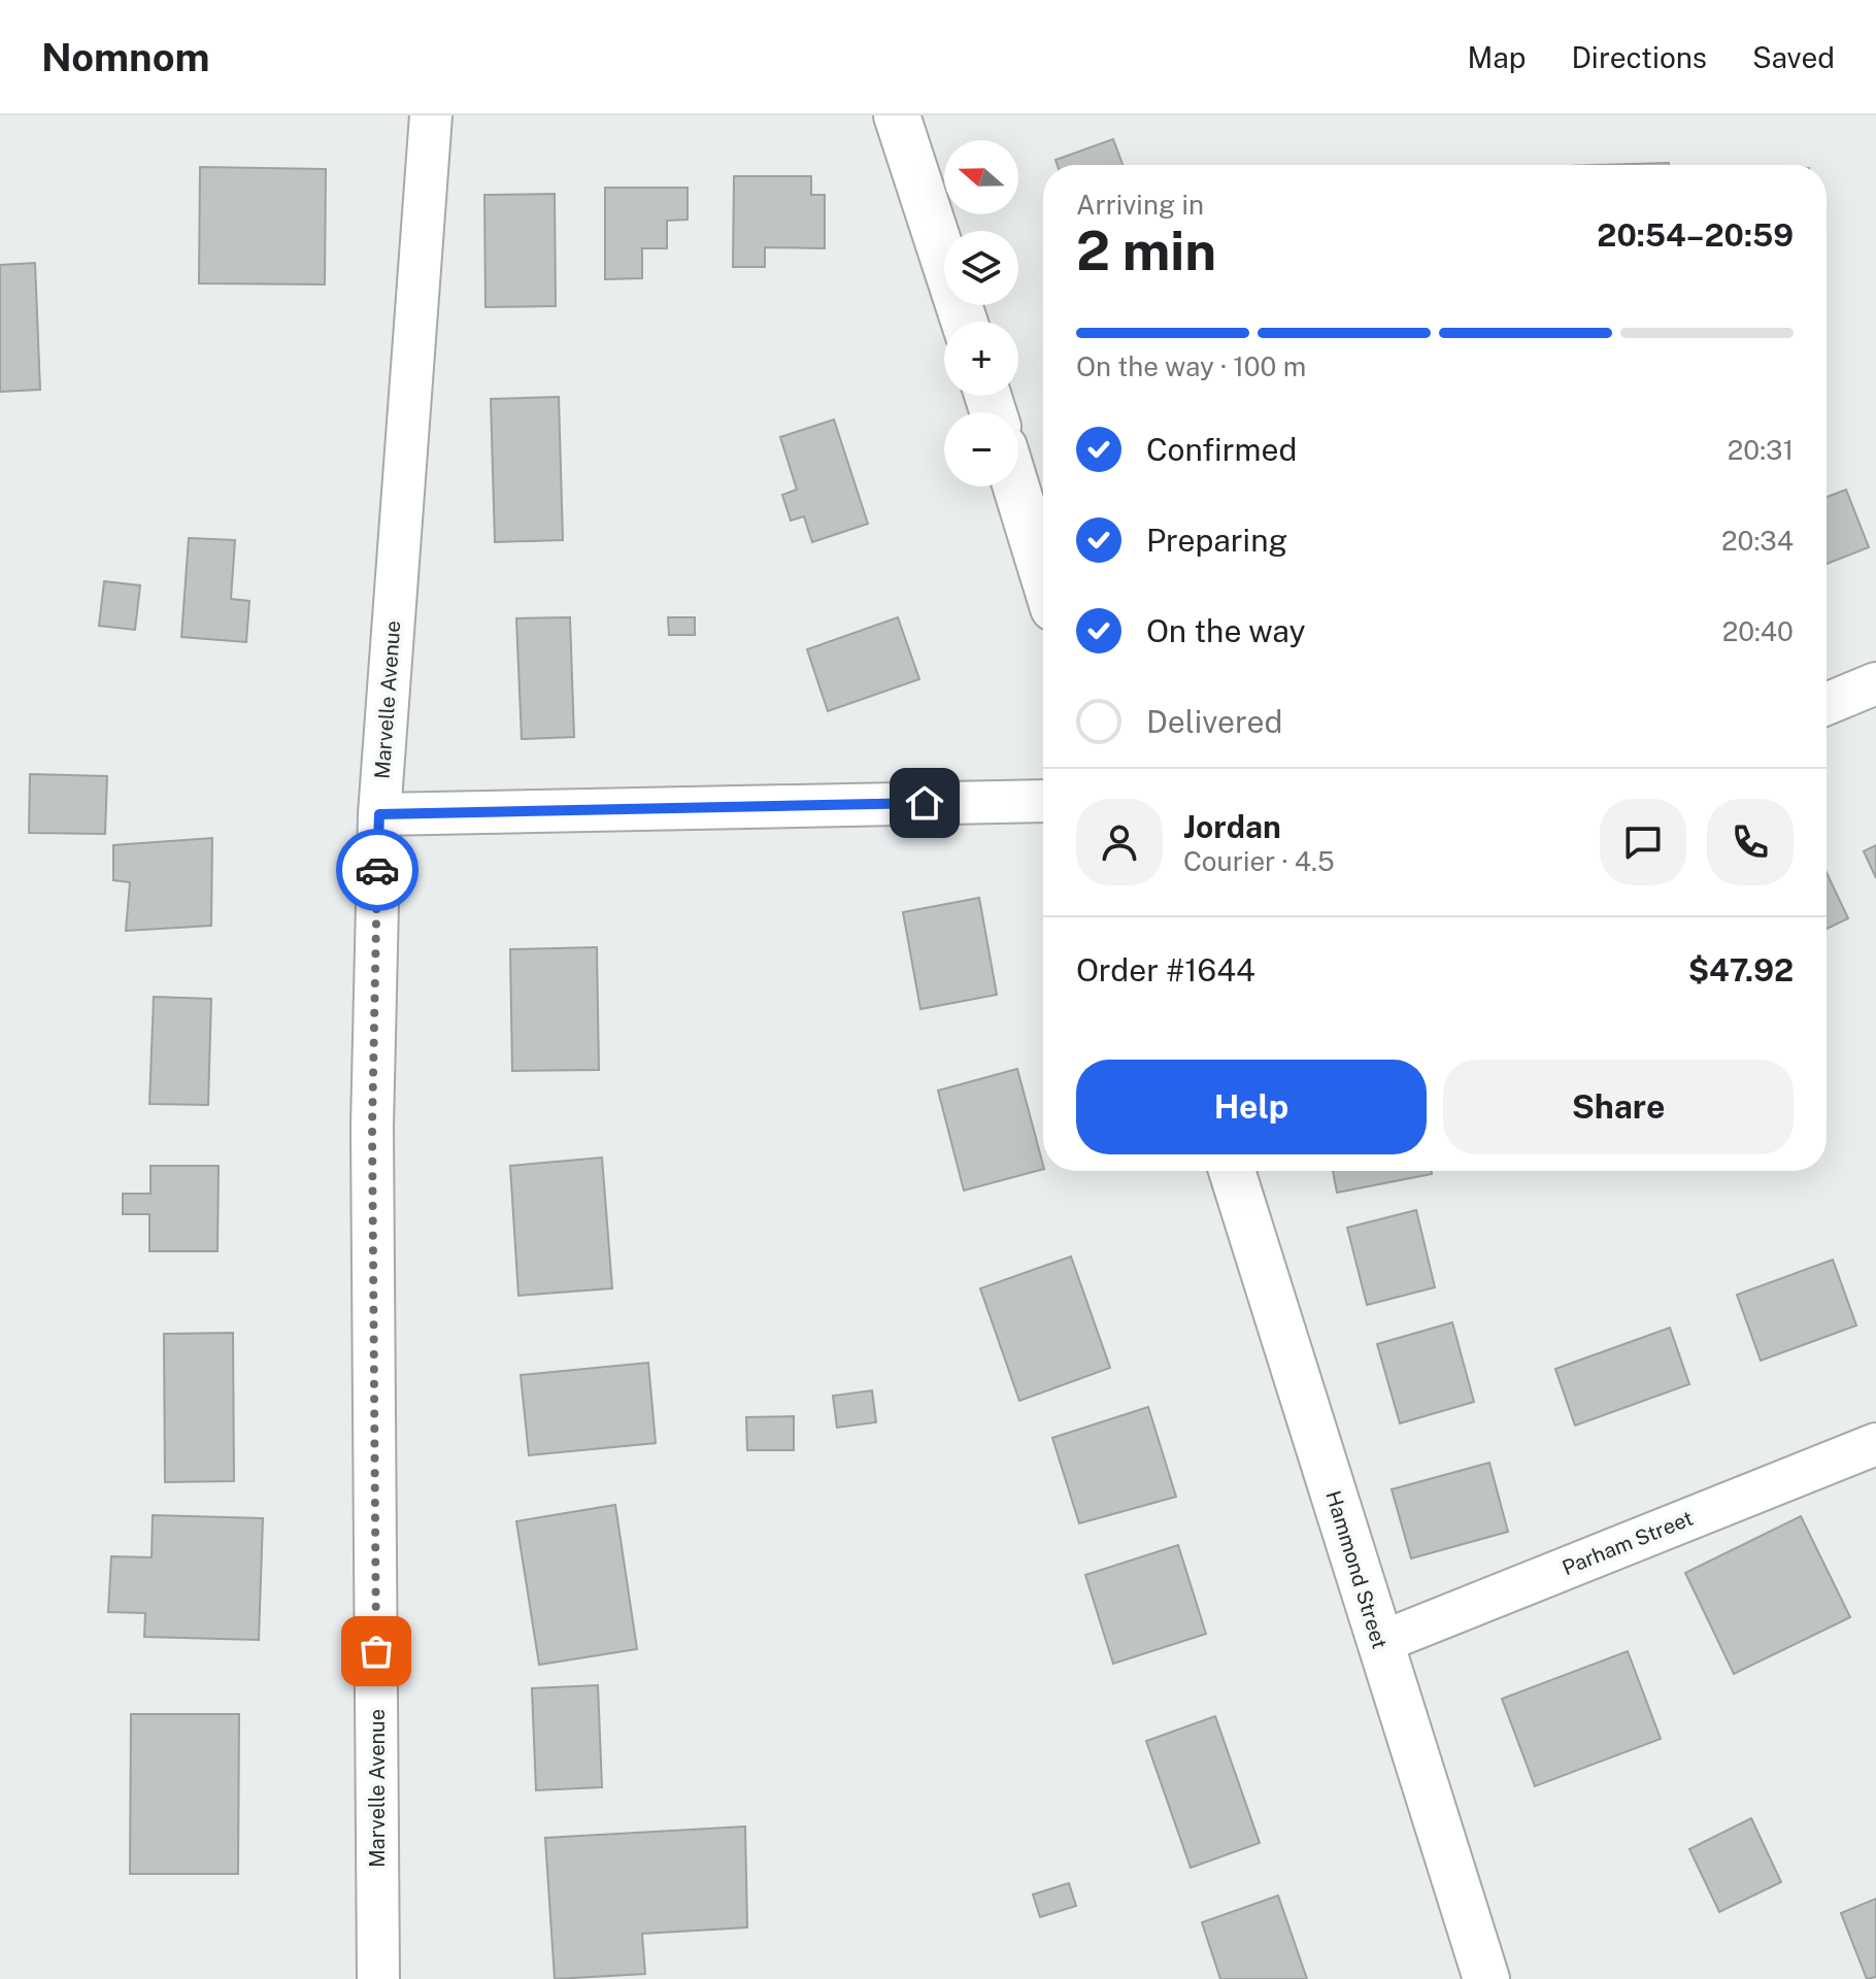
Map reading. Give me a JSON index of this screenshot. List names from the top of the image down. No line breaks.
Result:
{"streets":{"street":["Marvelle Avenue","Parham Street","Hammond Street"]},"crossings":[["Parham Street","Hammond Street"]],"north":"left","page":{"header":"Nomnom","nav":["Map","Directions","Saved"],"map_buttons":["+","−"],"heading":["2 min","Arriving in","20:54–20:59"],"panel":["Jordan","Courier · 4.5","Order #1644","$47.92"],"bar":"On the way · 100 m","list":[["Confirmed","20:31"],["Preparing","20:34"],["On the way","20:40"],"Delivered"],"buttons":["Help","Share"]}}
